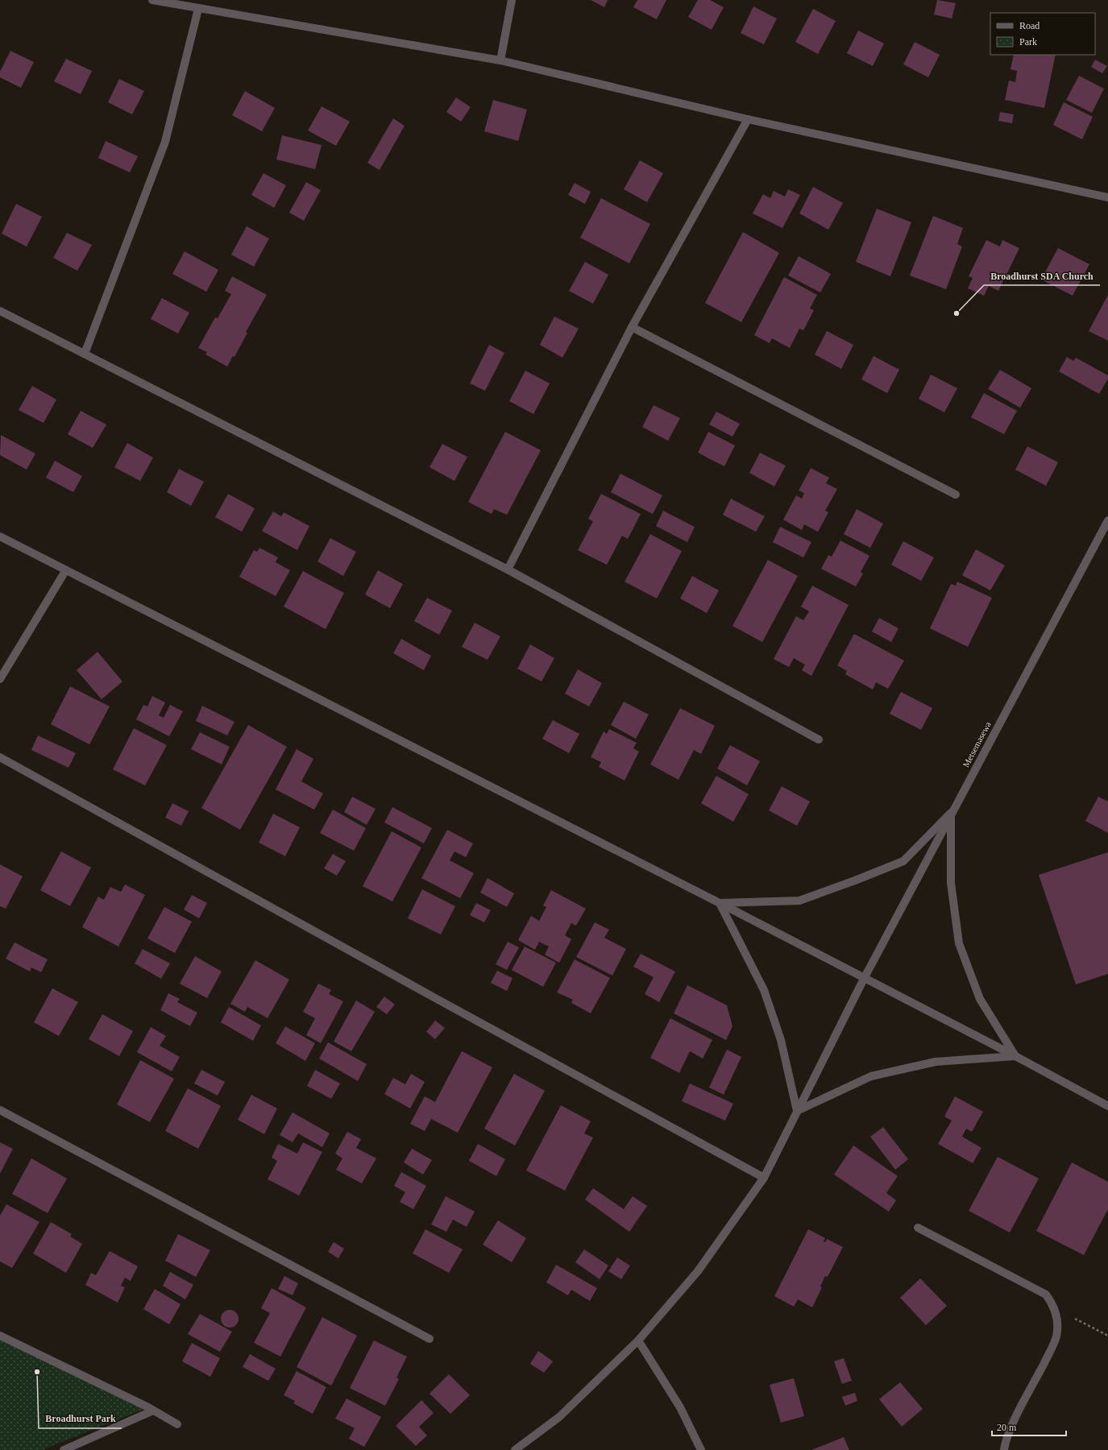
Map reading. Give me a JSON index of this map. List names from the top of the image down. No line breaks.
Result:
{"streets":{"street":["Metsemasewa"]},"places":["Broadhurst SDA Church","Broadhurst Park"],"legend":["Road","Park"],"scale_bar":"20 m"}
